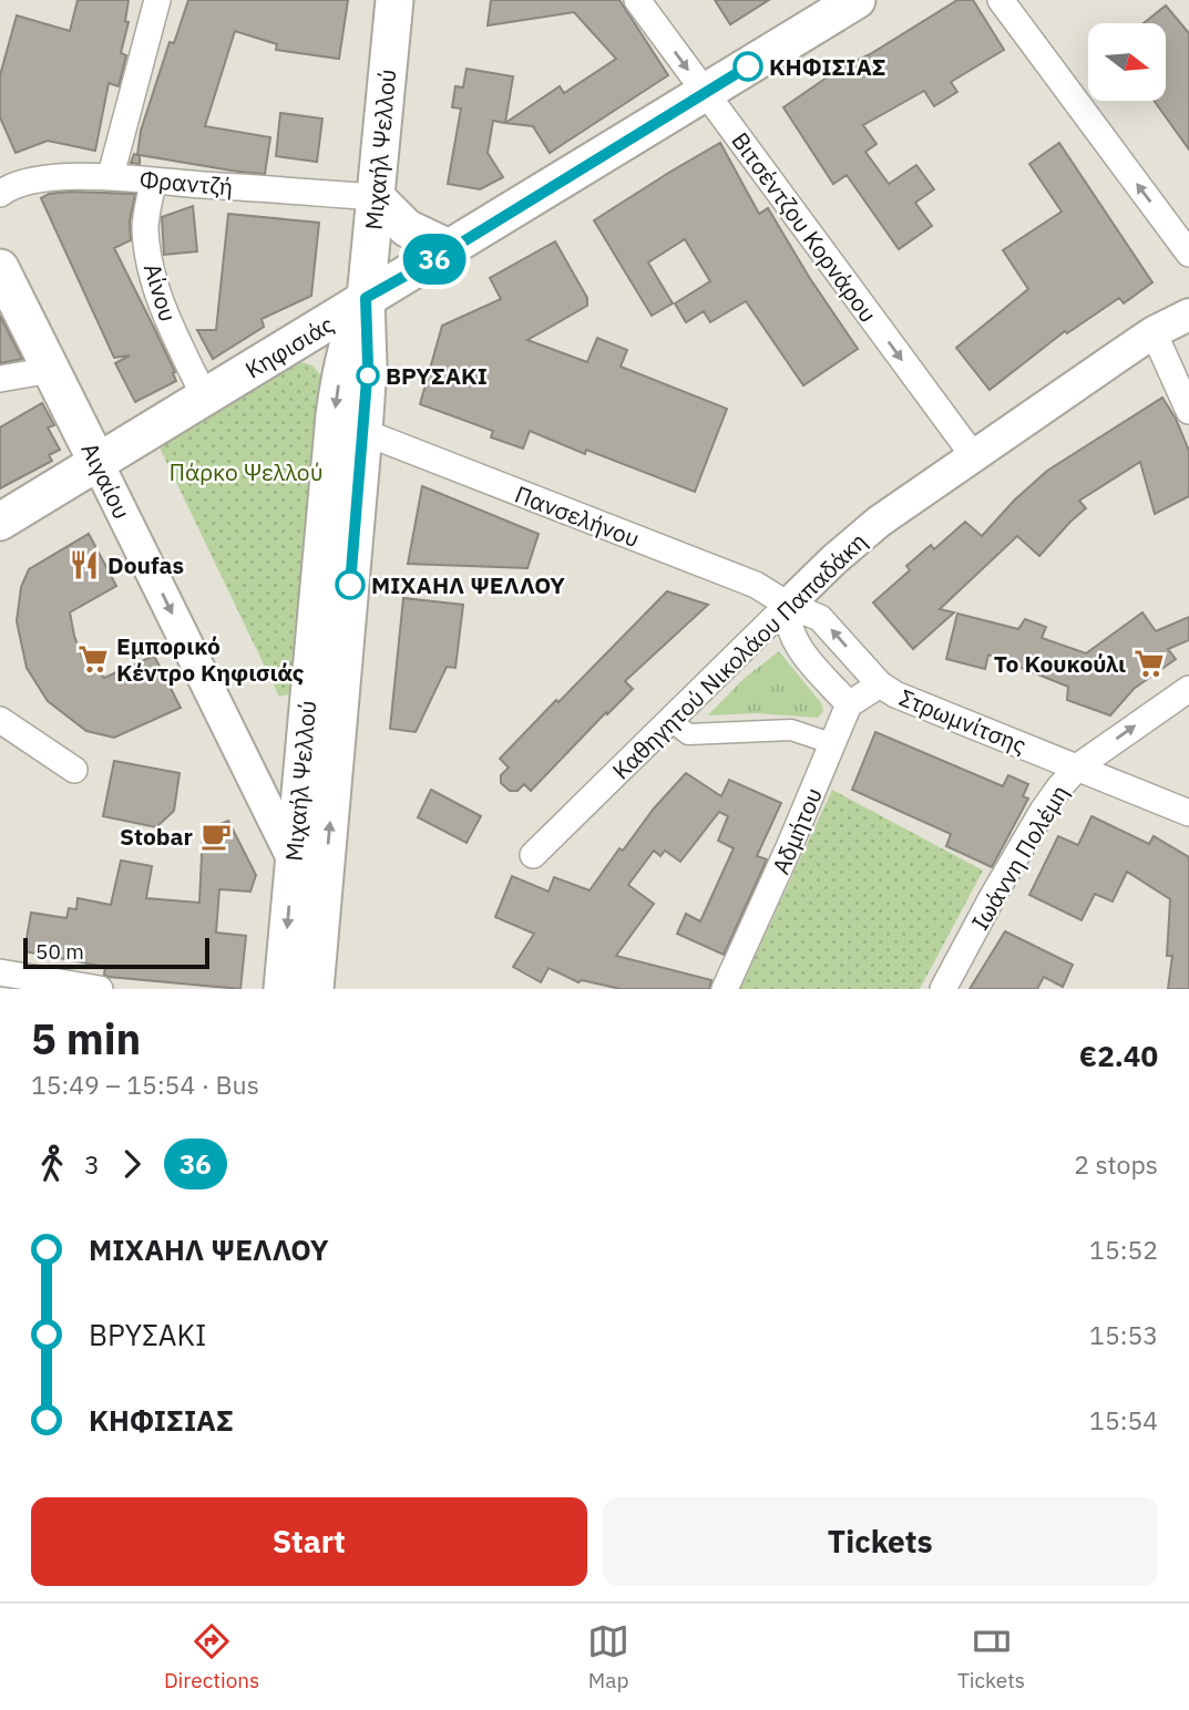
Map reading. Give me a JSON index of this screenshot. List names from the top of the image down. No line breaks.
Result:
{"streets":{"main road":["Μιχαήλ Ψελλού","Κηφισιάς","Αιγαίου"],"street":["Φραντζή","Βιτσέντζου Κορνάρου","Αίνου","Πανσελήνου","Καθηγητού Νικολάου Παπαδάκη","Στρωμνίτσης","Αδμήτου","Ιωάννη Πολέμη"]},"crossings":[["Μιχαήλ Ψελλού","Φραντζή"],["Μιχαήλ Ψελλού","Κηφισιάς"],["Μιχαήλ Ψελλού","Αιγαίου"],["Μιχαήλ Ψελλού","Πανσελήνου"],["Φραντζή","Αίνου"],["Βιτσέντζου Κορνάρου","Κηφισιάς"],["Βιτσέντζου Κορνάρου","Καθηγητού Νικολάου Παπαδάκη"],["Αίνου","Κηφισιάς"],["Κηφισιάς","Αιγαίου"],["Πανσελήνου","Καθηγητού Νικολάου Παπαδάκη"],["Πανσελήνου","Στρωμνίτσης"],["Καθηγητού Νικολάου Παπαδάκη","Στρωμνίτσης"],["Στρωμνίτσης","Ιωάννη Πολέμη"]],"one_way":["Βιτσέντζου Κορνάρου","Αιγαίου"],"parks":["Πάρκο Ψελλού"],"places":{"other":["ΚΗΦΙΣΙΑΣ","ΒΡΥΣΑΚΙ","ΜΙΧΑΗΛ ΨΕΛΛΟΥ"],"restaurant":["Doufas"],"supermarket":["Εμπορικό Κέντρο Κηφισιάς","Το Κουκούλι"],"cafe":["Stobar"]},"lines":["bus line 36"],"scale_bar":"50 m","north":"right","page":{"on_map":"36","scale":"50 m","heading":["5 min","15:49 – 15:54 · Bus","€2.40"],"legs":["3","36","2 stops"],"list":[{"name":"ΜΙΧΑΗΛ ΨΕΛΛΟΥ","value":"15:52"},{"name":"ΒΡΥΣΑΚΙ","value":"15:53"},{"name":"ΚΗΦΙΣΙΑΣ","value":"15:54"}],"buttons":["Start","Tickets"],"tabs":["Directions","Map","Tickets"]}}
